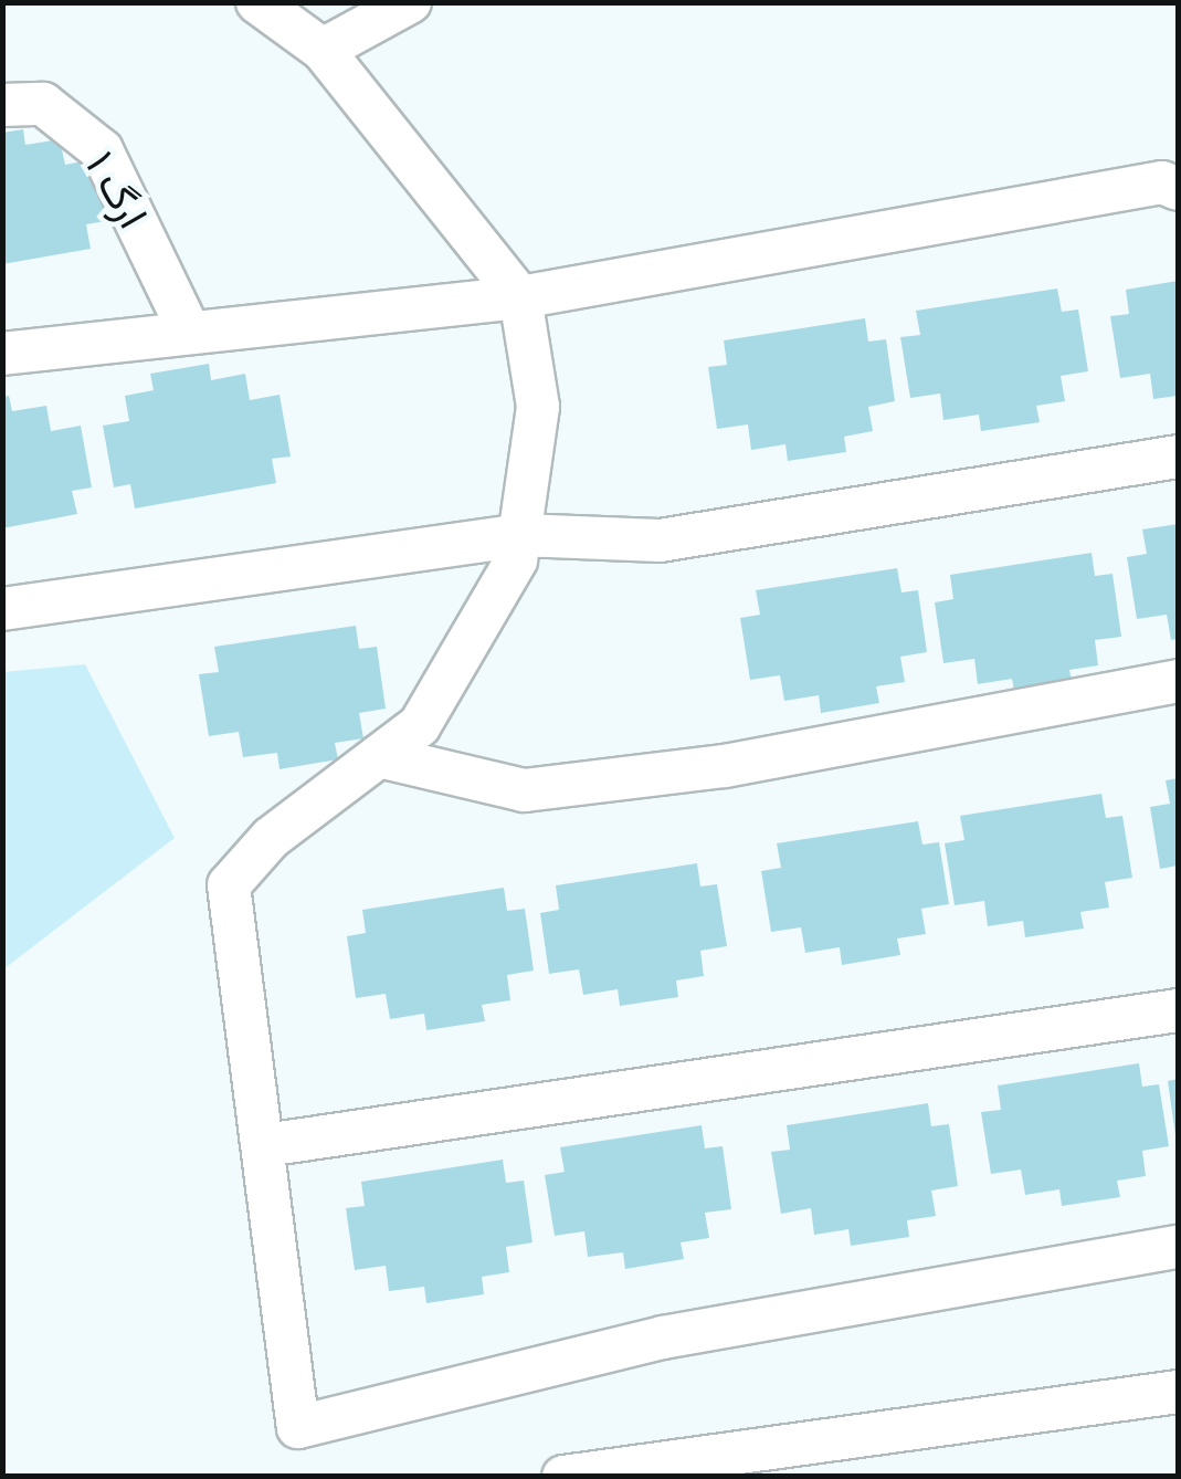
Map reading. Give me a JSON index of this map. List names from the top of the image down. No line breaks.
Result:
{"streets":{"street":["ارگ ۱"]}}
